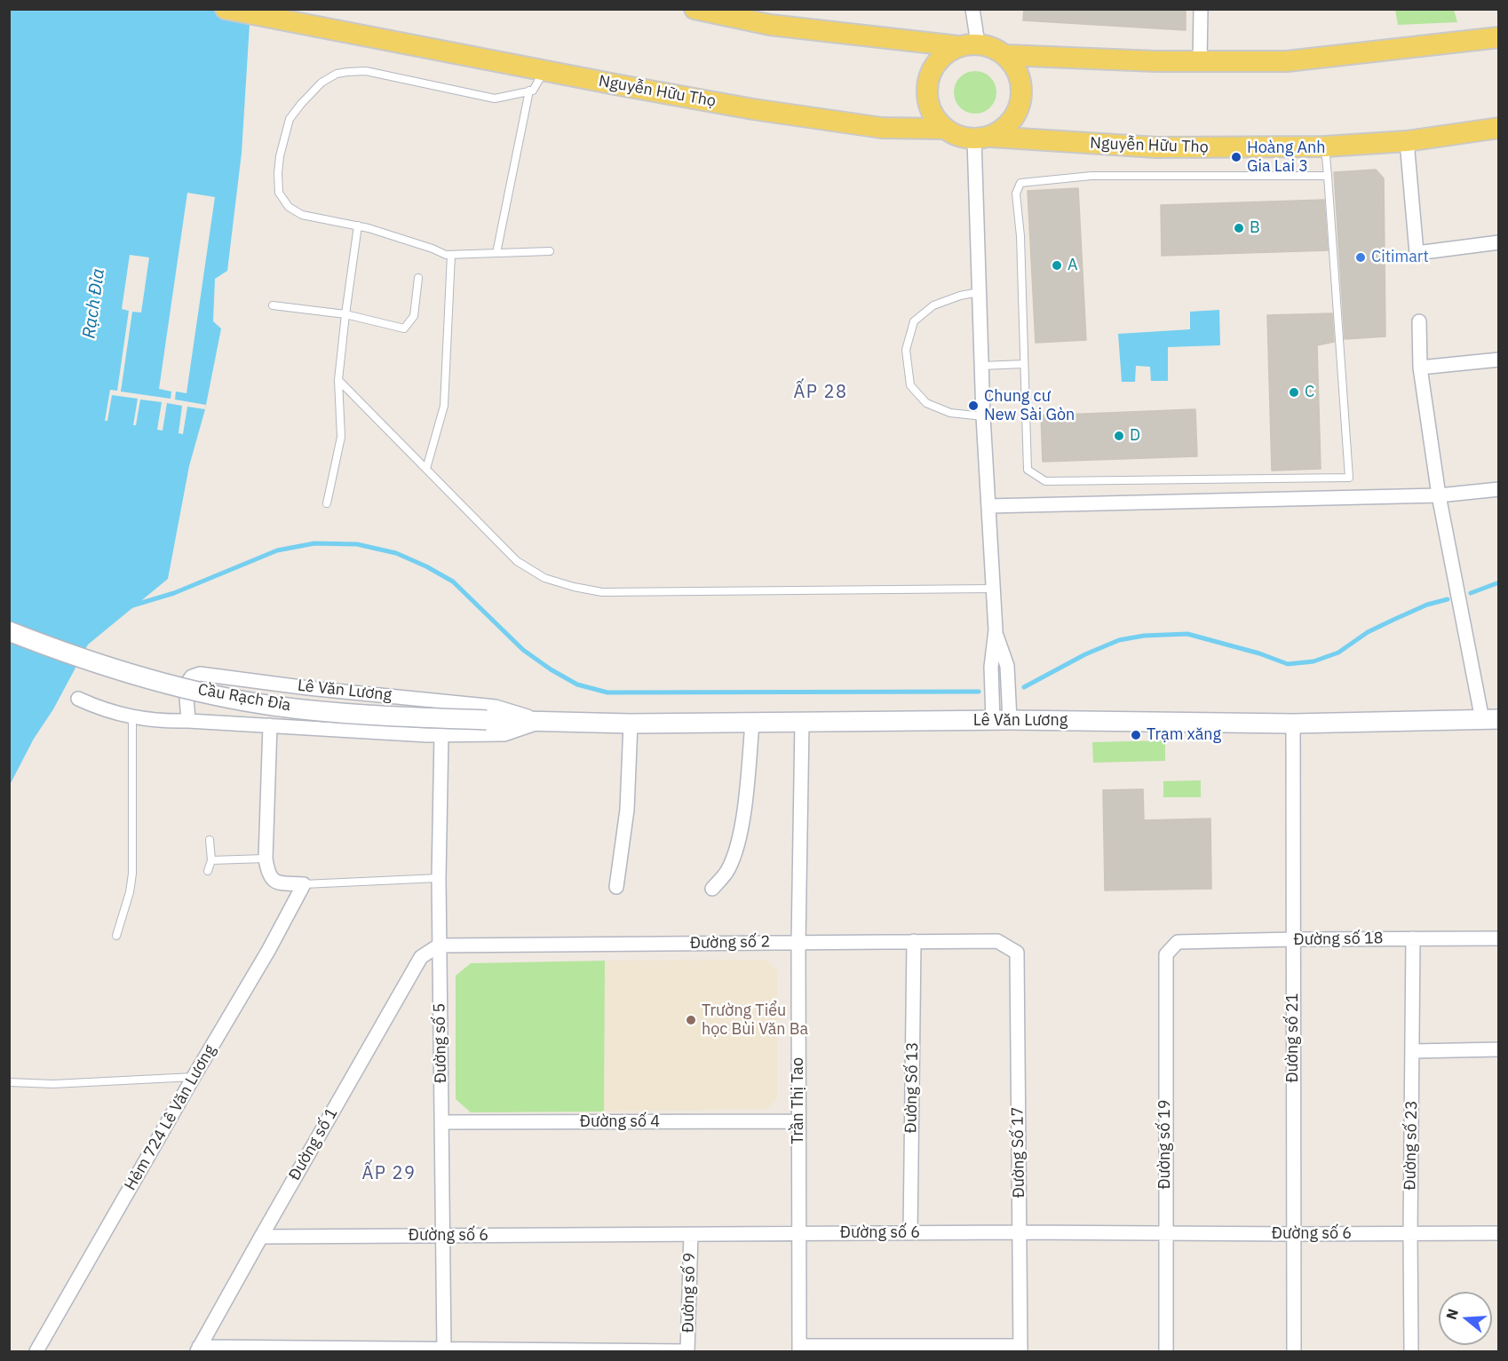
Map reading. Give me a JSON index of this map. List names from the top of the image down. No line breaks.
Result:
{"streets":{"main road":["Nguyễn Hữu Thọ","Lê Văn Lương","Cầu Rạch Đỉa"],"street":["Đường số 18","Đường số 2","Đường số 21","Đường số 5","Đường Số 13","Trần Thị Tao","Hẻm 724 Lê Văn Lương","Đường số 4","Đường số 1","Đường số 19","Đường số 23","Đường Số 17","Đường số 6","Đường số 9"]},"crossings":[["Lê Văn Lương","Cầu Rạch Đỉa"],["Lê Văn Lương","Đường số 21"],["Lê Văn Lương","Đường số 5"],["Lê Văn Lương","Trần Thị Tao"],["Đường số 18","Đường số 21"],["Đường số 18","Đường số 19"],["Đường số 18","Đường số 23"],["Đường số 2","Đường số 5"],["Đường số 2","Đường Số 13"],["Đường số 2","Trần Thị Tao"],["Đường số 2","Đường số 1"],["Đường số 2","Đường Số 17"],["Đường số 21","Đường số 6"],["Đường số 5","Đường số 4"],["Đường số 5","Đường số 1"],["Đường số 5","Đường số 6"],["Đường Số 13","Đường số 6"],["Trần Thị Tao","Đường số 4"],["Trần Thị Tao","Đường số 6"],["Đường số 1","Đường số 6"],["Đường số 19","Đường số 6"],["Đường số 23","Đường số 6"],["Đường Số 17","Đường số 6"],["Đường số 6","Đường số 9"]],"districts":["ẤP 28","ẤP 29"],"water":["Rạch Đỉa"],"places":["Hoàng Anh Gia Lai 3","B","Citimart","A","C","Chung cư New Sài Gòn","D","Trạm xăng","Trường Tiểu học Bùi Văn Ba"],"north":"left"}
